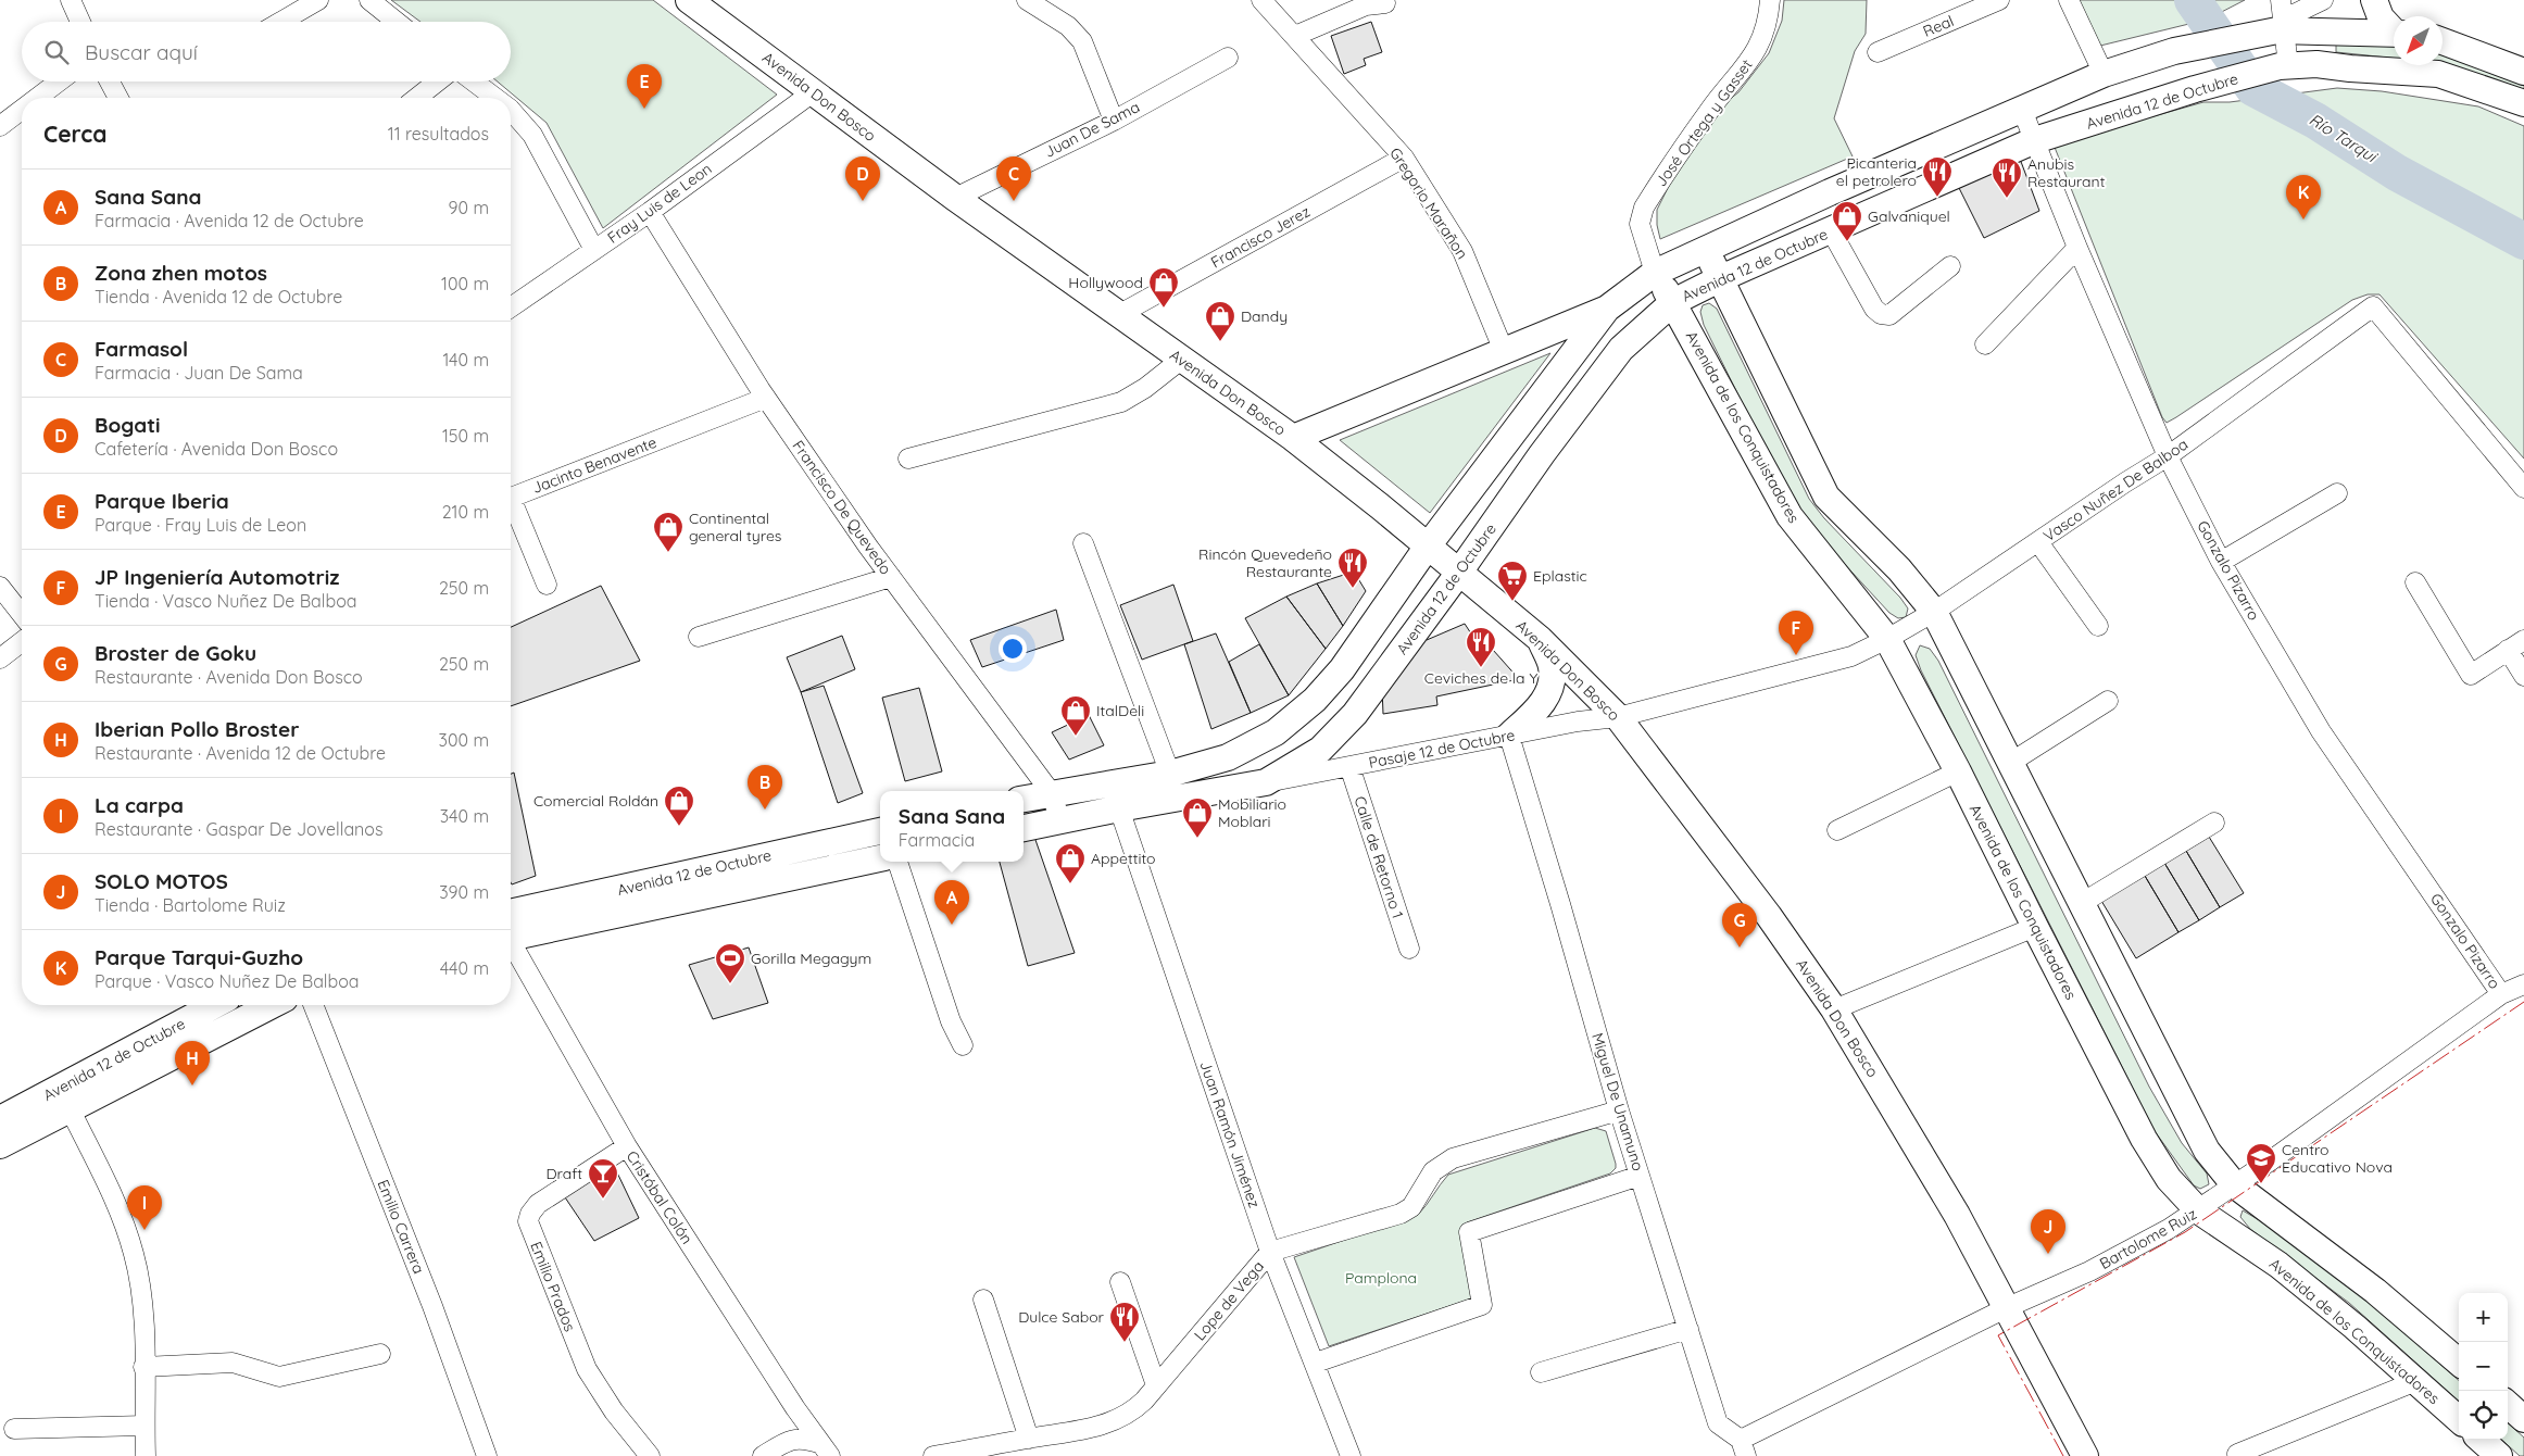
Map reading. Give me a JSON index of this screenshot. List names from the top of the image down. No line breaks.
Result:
{"streets":{"main road":["Avenida Don Bosco","Avenida 12 de Octubre","José Ortega y Gasset","Avenida de los Conquistadores"],"street":["Real","Juan De Sama","Fray Luis de Leon","Gregorio Marañon","Francisco Jerez","Jacinto Benavente","Vasco Nuñez De Balboa","Francisco De Quevedo","Gonzalo Pizarro","Pasaje 12 de Octubre","Calle de Retorno 1","Miguel De Unamuno","Juan Ramón Jiménez","Cristóbal Colón","Emilio Carrera","Bartolome Ruiz","Emilio Prados","Lope de Vega"]},"crossings":[["Avenida Don Bosco","Avenida 12 de Octubre"],["Avenida Don Bosco","Juan De Sama"],["Avenida Don Bosco","Fray Luis de Leon"],["Avenida Don Bosco","Francisco Jerez"],["Avenida Don Bosco","Vasco Nuñez De Balboa"],["Avenida Don Bosco","Pasaje 12 de Octubre"],["Avenida Don Bosco","Bartolome Ruiz"],["Avenida 12 de Octubre","José Ortega y Gasset"],["Avenida 12 de Octubre","Avenida de los Conquistadores"],["Avenida 12 de Octubre","Francisco De Quevedo"],["Avenida 12 de Octubre","Gonzalo Pizarro"],["Avenida 12 de Octubre","Pasaje 12 de Octubre"],["Avenida 12 de Octubre","Juan Ramón Jiménez"],["José Ortega y Gasset","Avenida de los Conquistadores"],["Fray Luis de Leon","Francisco De Quevedo"],["Gregorio Marañon","Francisco Jerez"],["Avenida de los Conquistadores","Vasco Nuñez De Balboa"],["Avenida de los Conquistadores","Bartolome Ruiz"],["Jacinto Benavente","Francisco De Quevedo"],["Vasco Nuñez De Balboa","Gonzalo Pizarro"],["Vasco Nuñez De Balboa","Pasaje 12 de Octubre"],["Gonzalo Pizarro","Bartolome Ruiz"],["Pasaje 12 de Octubre","Calle de Retorno 1"],["Pasaje 12 de Octubre","Miguel De Unamuno"],["Miguel De Unamuno","Bartolome Ruiz"],["Miguel De Unamuno","Lope de Vega"],["Juan Ramón Jiménez","Lope de Vega"],["Cristóbal Colón","Emilio Prados"]],"water":["Río Tarqui"],"parks":["Pamplona"],"places":{"restaurant":["Picanteria el petrolero","Anubis Restaurant","Rincón Quevedeño Restaurante","Ceviches de la Y","Dulce Sabor"],"shop":["Galvaniquel","Hollywood","Dandy","Continental general tyres","ItalDeli","Comercial Roldán","Mobiliario Moblari","Appettito"],"supermarket":["Eplastic"],"sports":["Gorilla Megagym"],"school or university":["Centro Educativo Nova"],"bar":["Draft"]},"north":"bottom left","page":{"search":"Buscar aquí","pins":["E","C","D","K","F","B","A","G","H","I","J"],"heading":["Cerca","11 resultados"],"list":[{"mark":"A","name":"Sana Sana","note":"Farmacia · Avenida 12 de Octubre","value":"90 m"},{"mark":"B","name":"Zona zhen motos","note":"Tienda · Avenida 12 de Octubre","value":"100 m"},{"mark":"C","name":"Farmasol","note":"Farmacia · Juan De Sama","value":"140 m"},{"mark":"D","name":"Bogati","note":"Cafetería · Avenida Don Bosco","value":"150 m"},{"mark":"E","name":"Parque Iberia","note":"Parque · Fray Luis de Leon","value":"210 m"},{"mark":"F","name":"JP Ingeniería Automotriz","note":"Tienda · Vasco Nuñez De Balboa","value":"250 m"},{"mark":"G","name":"Broster de Goku","note":"Restaurante · Avenida Don Bosco","value":"250 m"},{"mark":"H","name":"Iberian Pollo Broster","note":"Restaurante · Avenida 12 de Octubre","value":"300 m"},{"mark":"I","name":"La carpa","note":"Restaurante · Gaspar De Jovellanos","value":"340 m"},{"mark":"J","name":"SOLO MOTOS","note":"Tienda · Bartolome Ruiz","value":"390 m"},{"mark":"K","name":"Parque Tarqui-Guzho","note":"Parque · Vasco Nuñez De Balboa","value":"440 m"}],"popup":["Sana Sana","Farmacia"],"map_buttons":["+","−"]}}
